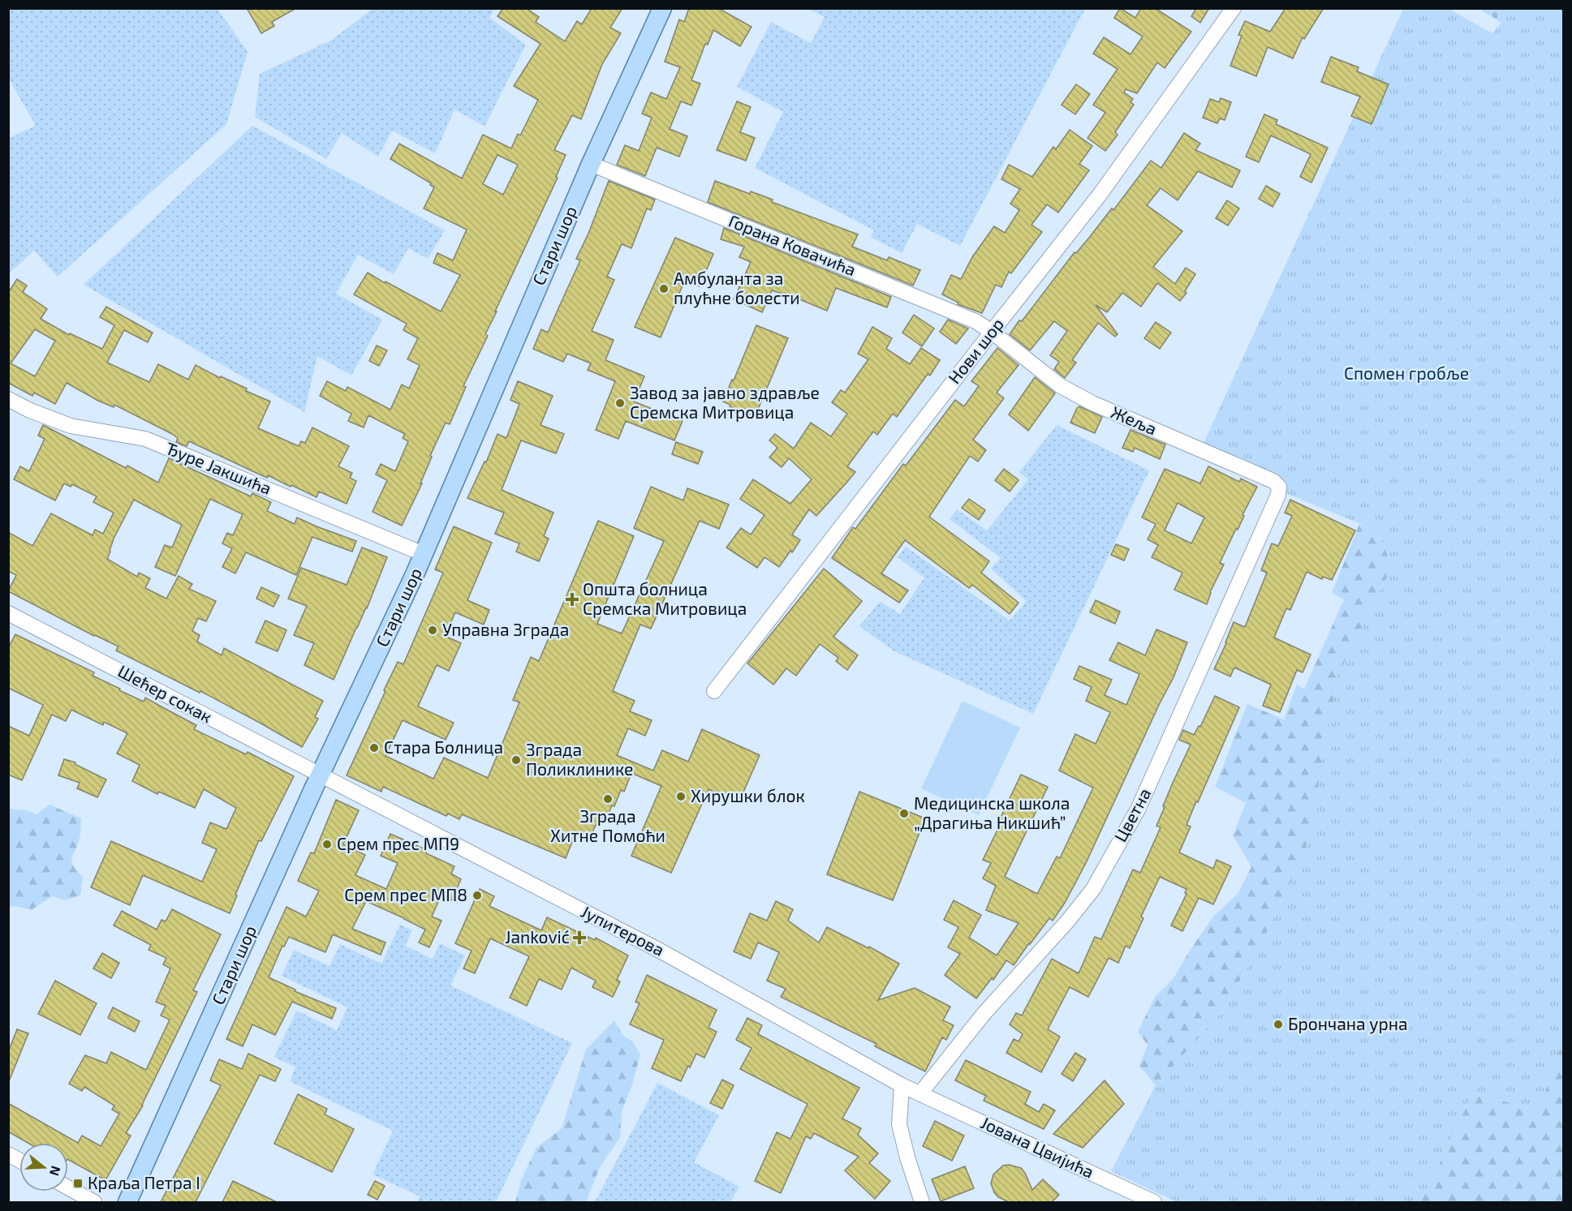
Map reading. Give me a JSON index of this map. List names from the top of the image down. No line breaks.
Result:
{"streets":{"main road":["Стари шор"],"street":["Горана Ковачића","Нови шор","Жеља","Ђуре Јакшића","Шећер сокак","Цветна","Јупитерова","Јована Цвијића"]},"crossings":[["Стари шор","Горана Ковачића"],["Стари шор","Ђуре Јакшића"],["Стари шор","Шећер сокак"],["Стари шор","Јупитерова"],["Горана Ковачића","Нови шор"],["Горана Ковачића","Жеља"],["Нови шор","Жеља"],["Жеља","Цветна"],["Шећер сокак","Јупитерова"],["Цветна","Јупитерова"],["Цветна","Јована Цвијића"],["Јупитерова","Јована Цвијића"]],"parks":["Спомен гробље"],"places":{"other":["Амбуланта за плућне болести","Завод за јавно здравље Сремска Митровица","Управна Зграда","Стара Болница","Зграда Поликлинике","Хирушки блок","Зграда Хитне Помоћи","Медицинска школа „Драгиња Никшић”","Срем прес МП9","Срем прес МП8","Брончана урна"],"health":["Општа болница Сремска Митровица","Janković"],"transit":["Краља Петра I"]},"north":"right"}
